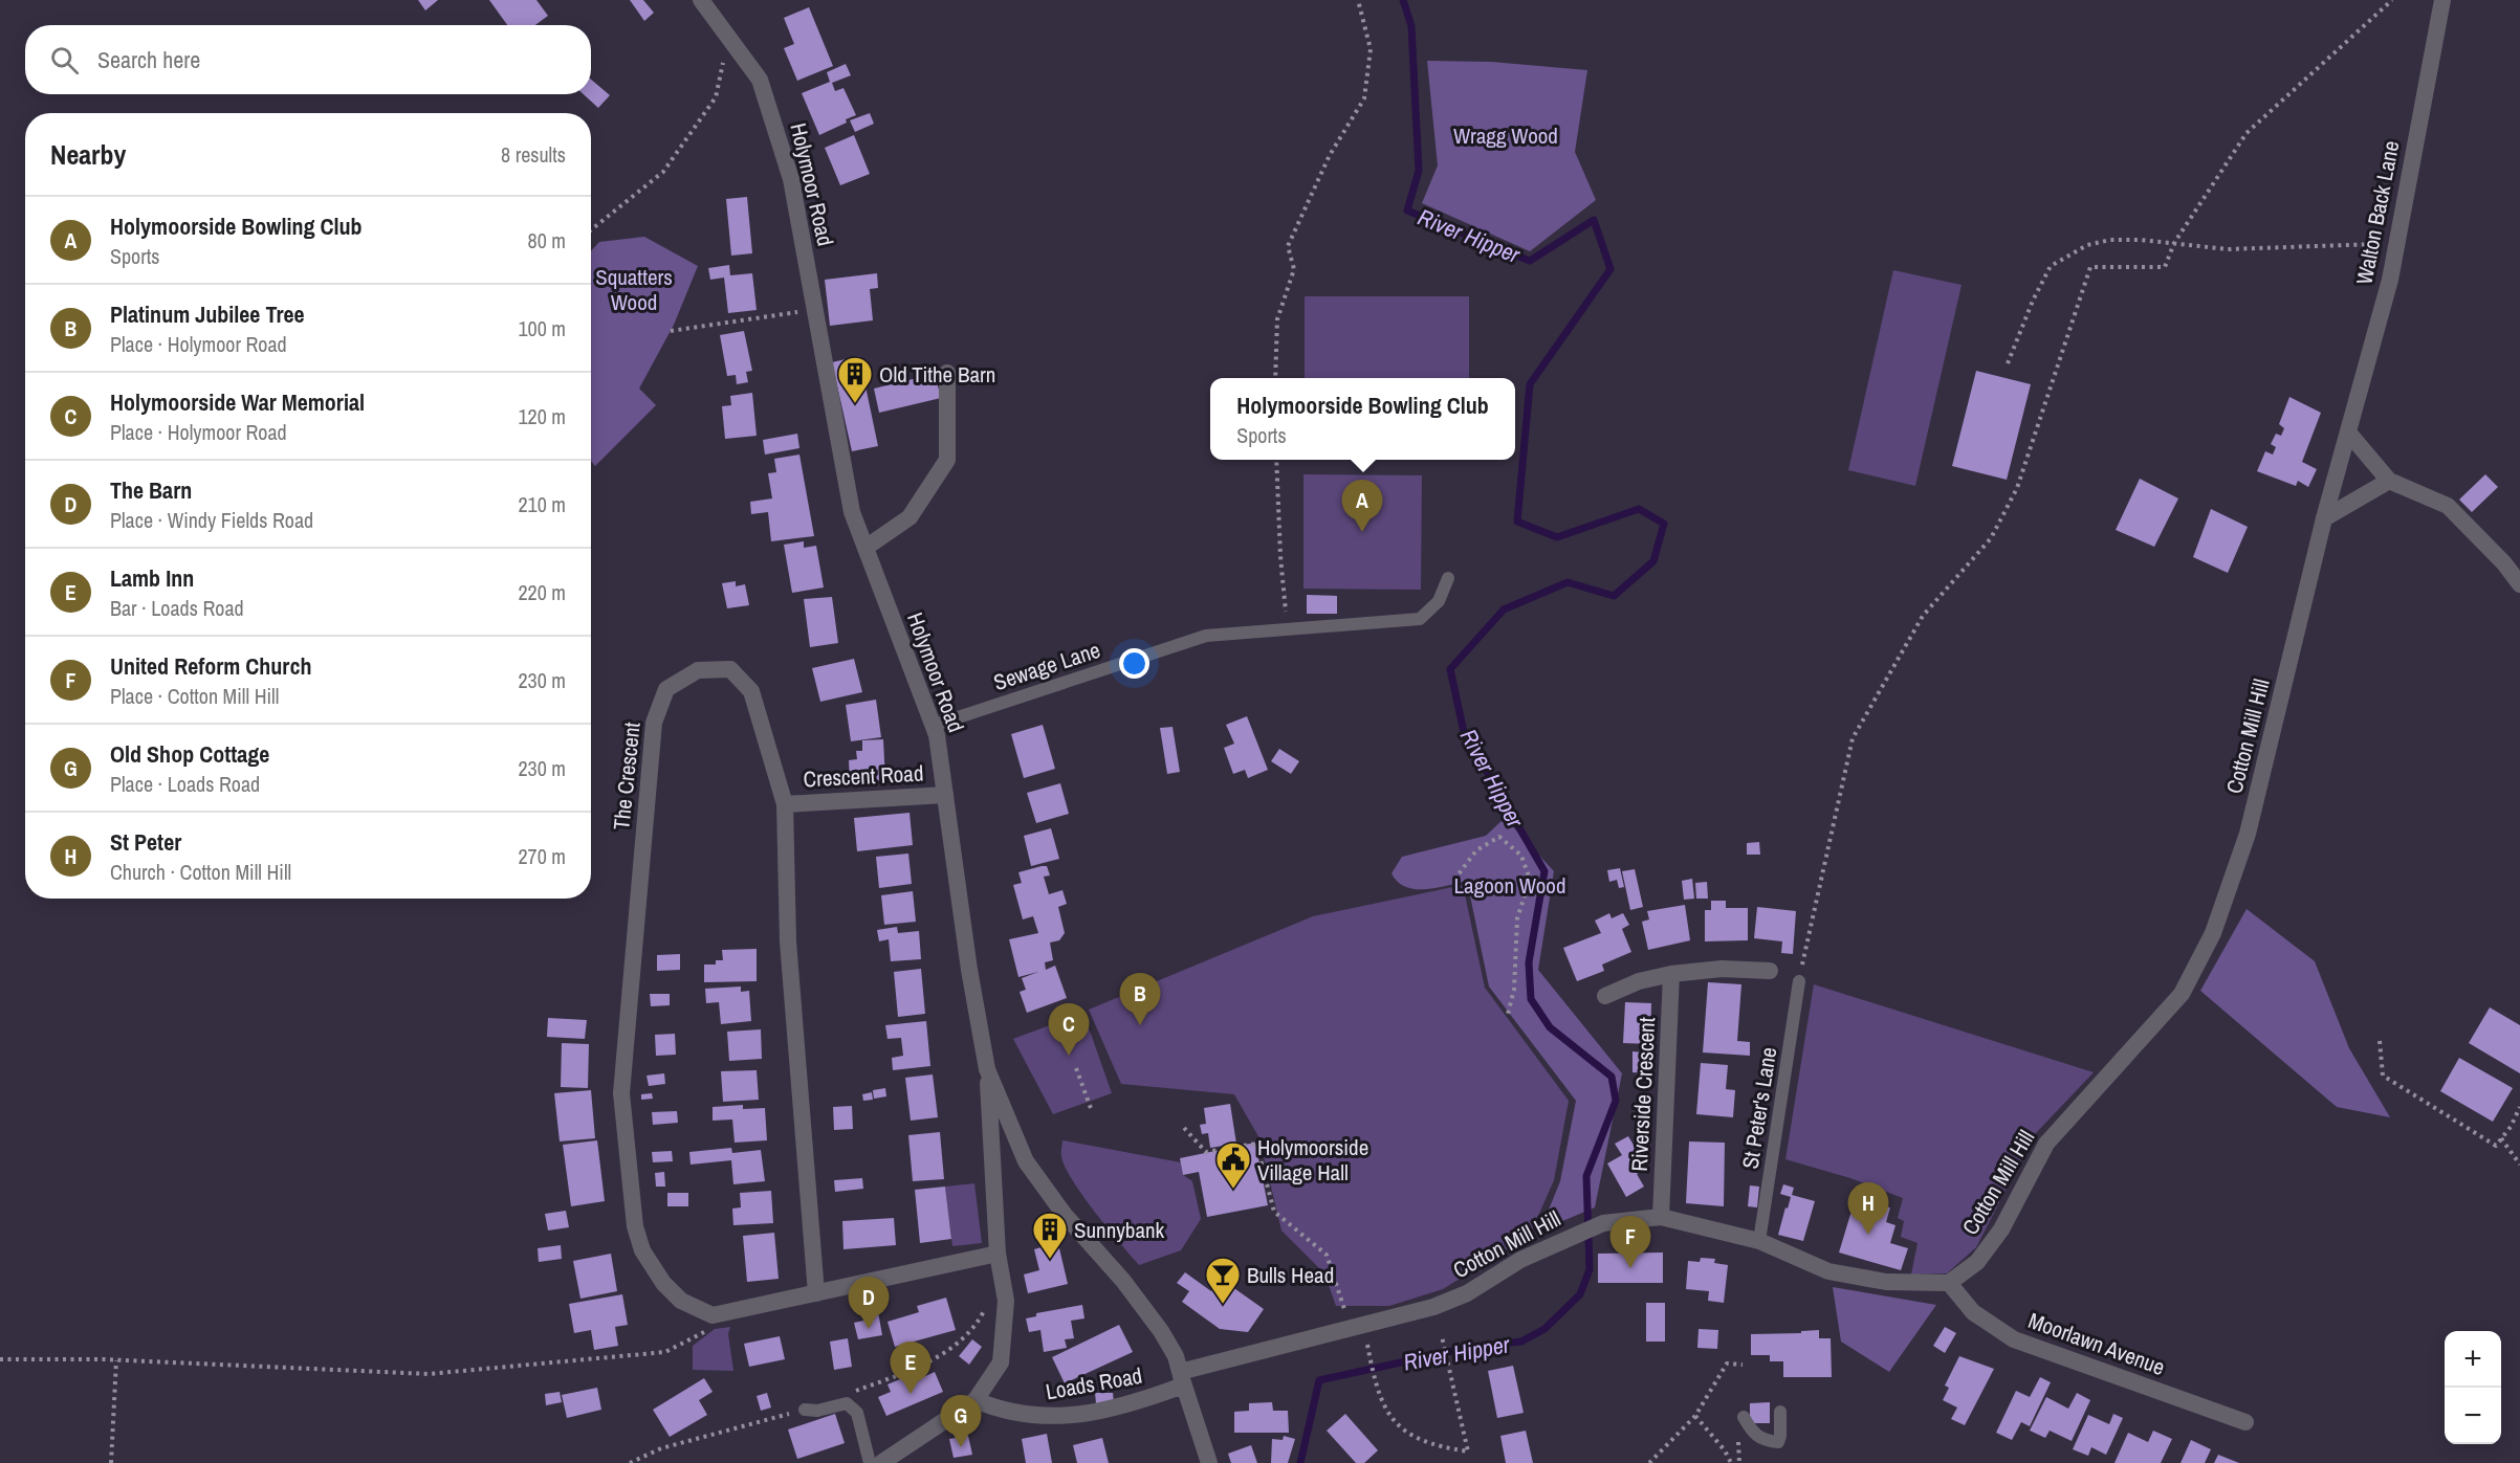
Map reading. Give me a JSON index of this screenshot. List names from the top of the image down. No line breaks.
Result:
{"streets":{"street":["Holymoor Road","Walton Back Lane","Cotton Mill Hill","The Crescent","Crescent Road","Riverside Crescent","Moorlawn Avenue","Loads Road"],"lane":["Sewage Lane","St Peter's Lane"]},"crossings":[["Holymoor Road","Sewage Lane"],["Holymoor Road","Cotton Mill Hill"],["Holymoor Road","Crescent Road"],["Holymoor Road","Loads Road"],["Walton Back Lane","Cotton Mill Hill"],["Cotton Mill Hill","Riverside Crescent"],["Cotton Mill Hill","St Peter's Lane"],["Cotton Mill Hill","Moorlawn Avenue"],["Cotton Mill Hill","Loads Road"],["The Crescent","Crescent Road"]],"water":["River Hipper"],"parks":["Wragg Wood","Squatters Wood","Lagoon Wood"],"places":{"building":["Old Tithe Barn","Sunnybank"],"public building":["Holymoorside Village Hall"],"bar":["Bulls Head"]},"page":{"search":"Search here","heading":["Nearby","8 results"],"list":[{"mark":"A","name":"Holymoorside Bowling Club","note":"Sports","value":"80 m"},{"mark":"B","name":"Platinum Jubilee Tree","note":"Place · Holymoor Road","value":"100 m"},{"mark":"C","name":"Holymoorside War Memorial","note":"Place · Holymoor Road","value":"120 m"},{"mark":"D","name":"The Barn","note":"Place · Windy Fields Road","value":"210 m"},{"mark":"E","name":"Lamb Inn","note":"Bar · Loads Road","value":"220 m"},{"mark":"F","name":"United Reform Church","note":"Place · Cotton Mill Hill","value":"230 m"},{"mark":"G","name":"Old Shop Cottage","note":"Place · Loads Road","value":"230 m"},{"mark":"H","name":"St Peter","note":"Church · Cotton Mill Hill","value":"270 m"}],"popup":["Holymoorside Bowling Club","Sports"],"pins":["A","B","C","H","F","D","E","G"],"map_buttons":["+","−"]}}
